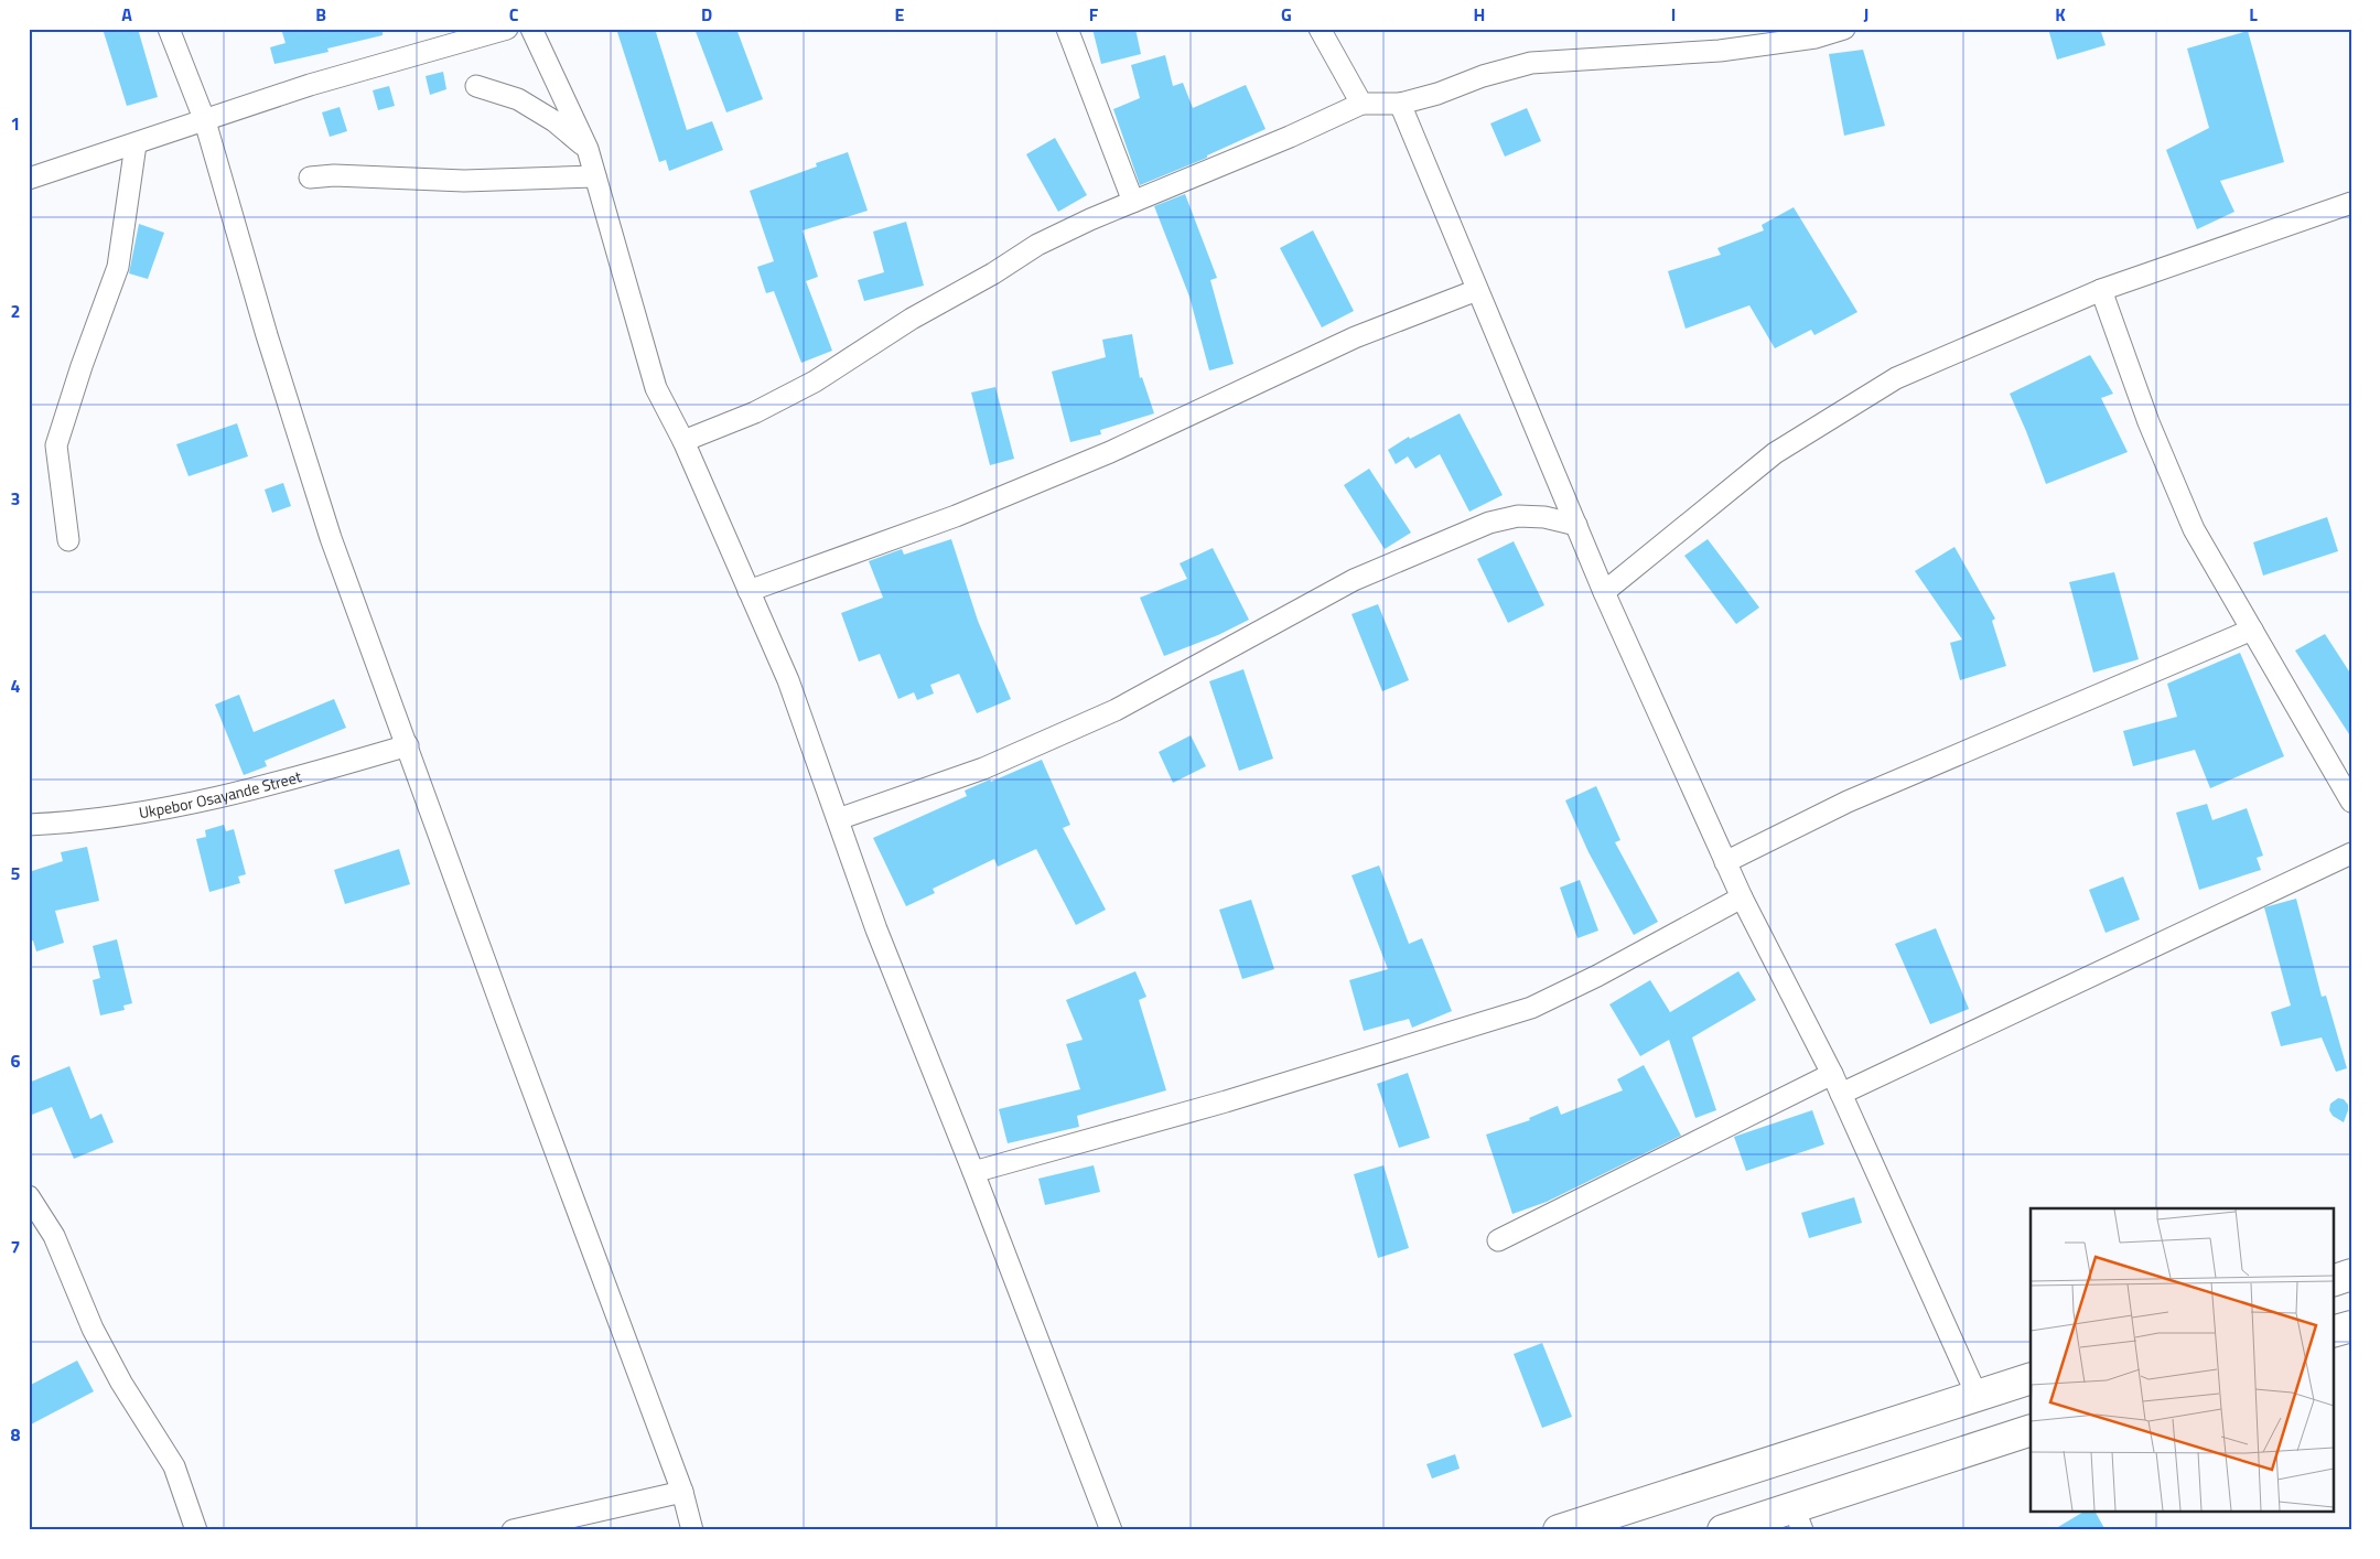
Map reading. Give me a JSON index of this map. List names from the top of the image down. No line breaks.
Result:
{"streets":{"street":["Ukpebor Osayande Street"]},"grid":{"columns":["A","B","C","D","E","F","G","H","I","J","K","L"],"rows":["1","2","3","4","5","6","7","8"]}}
